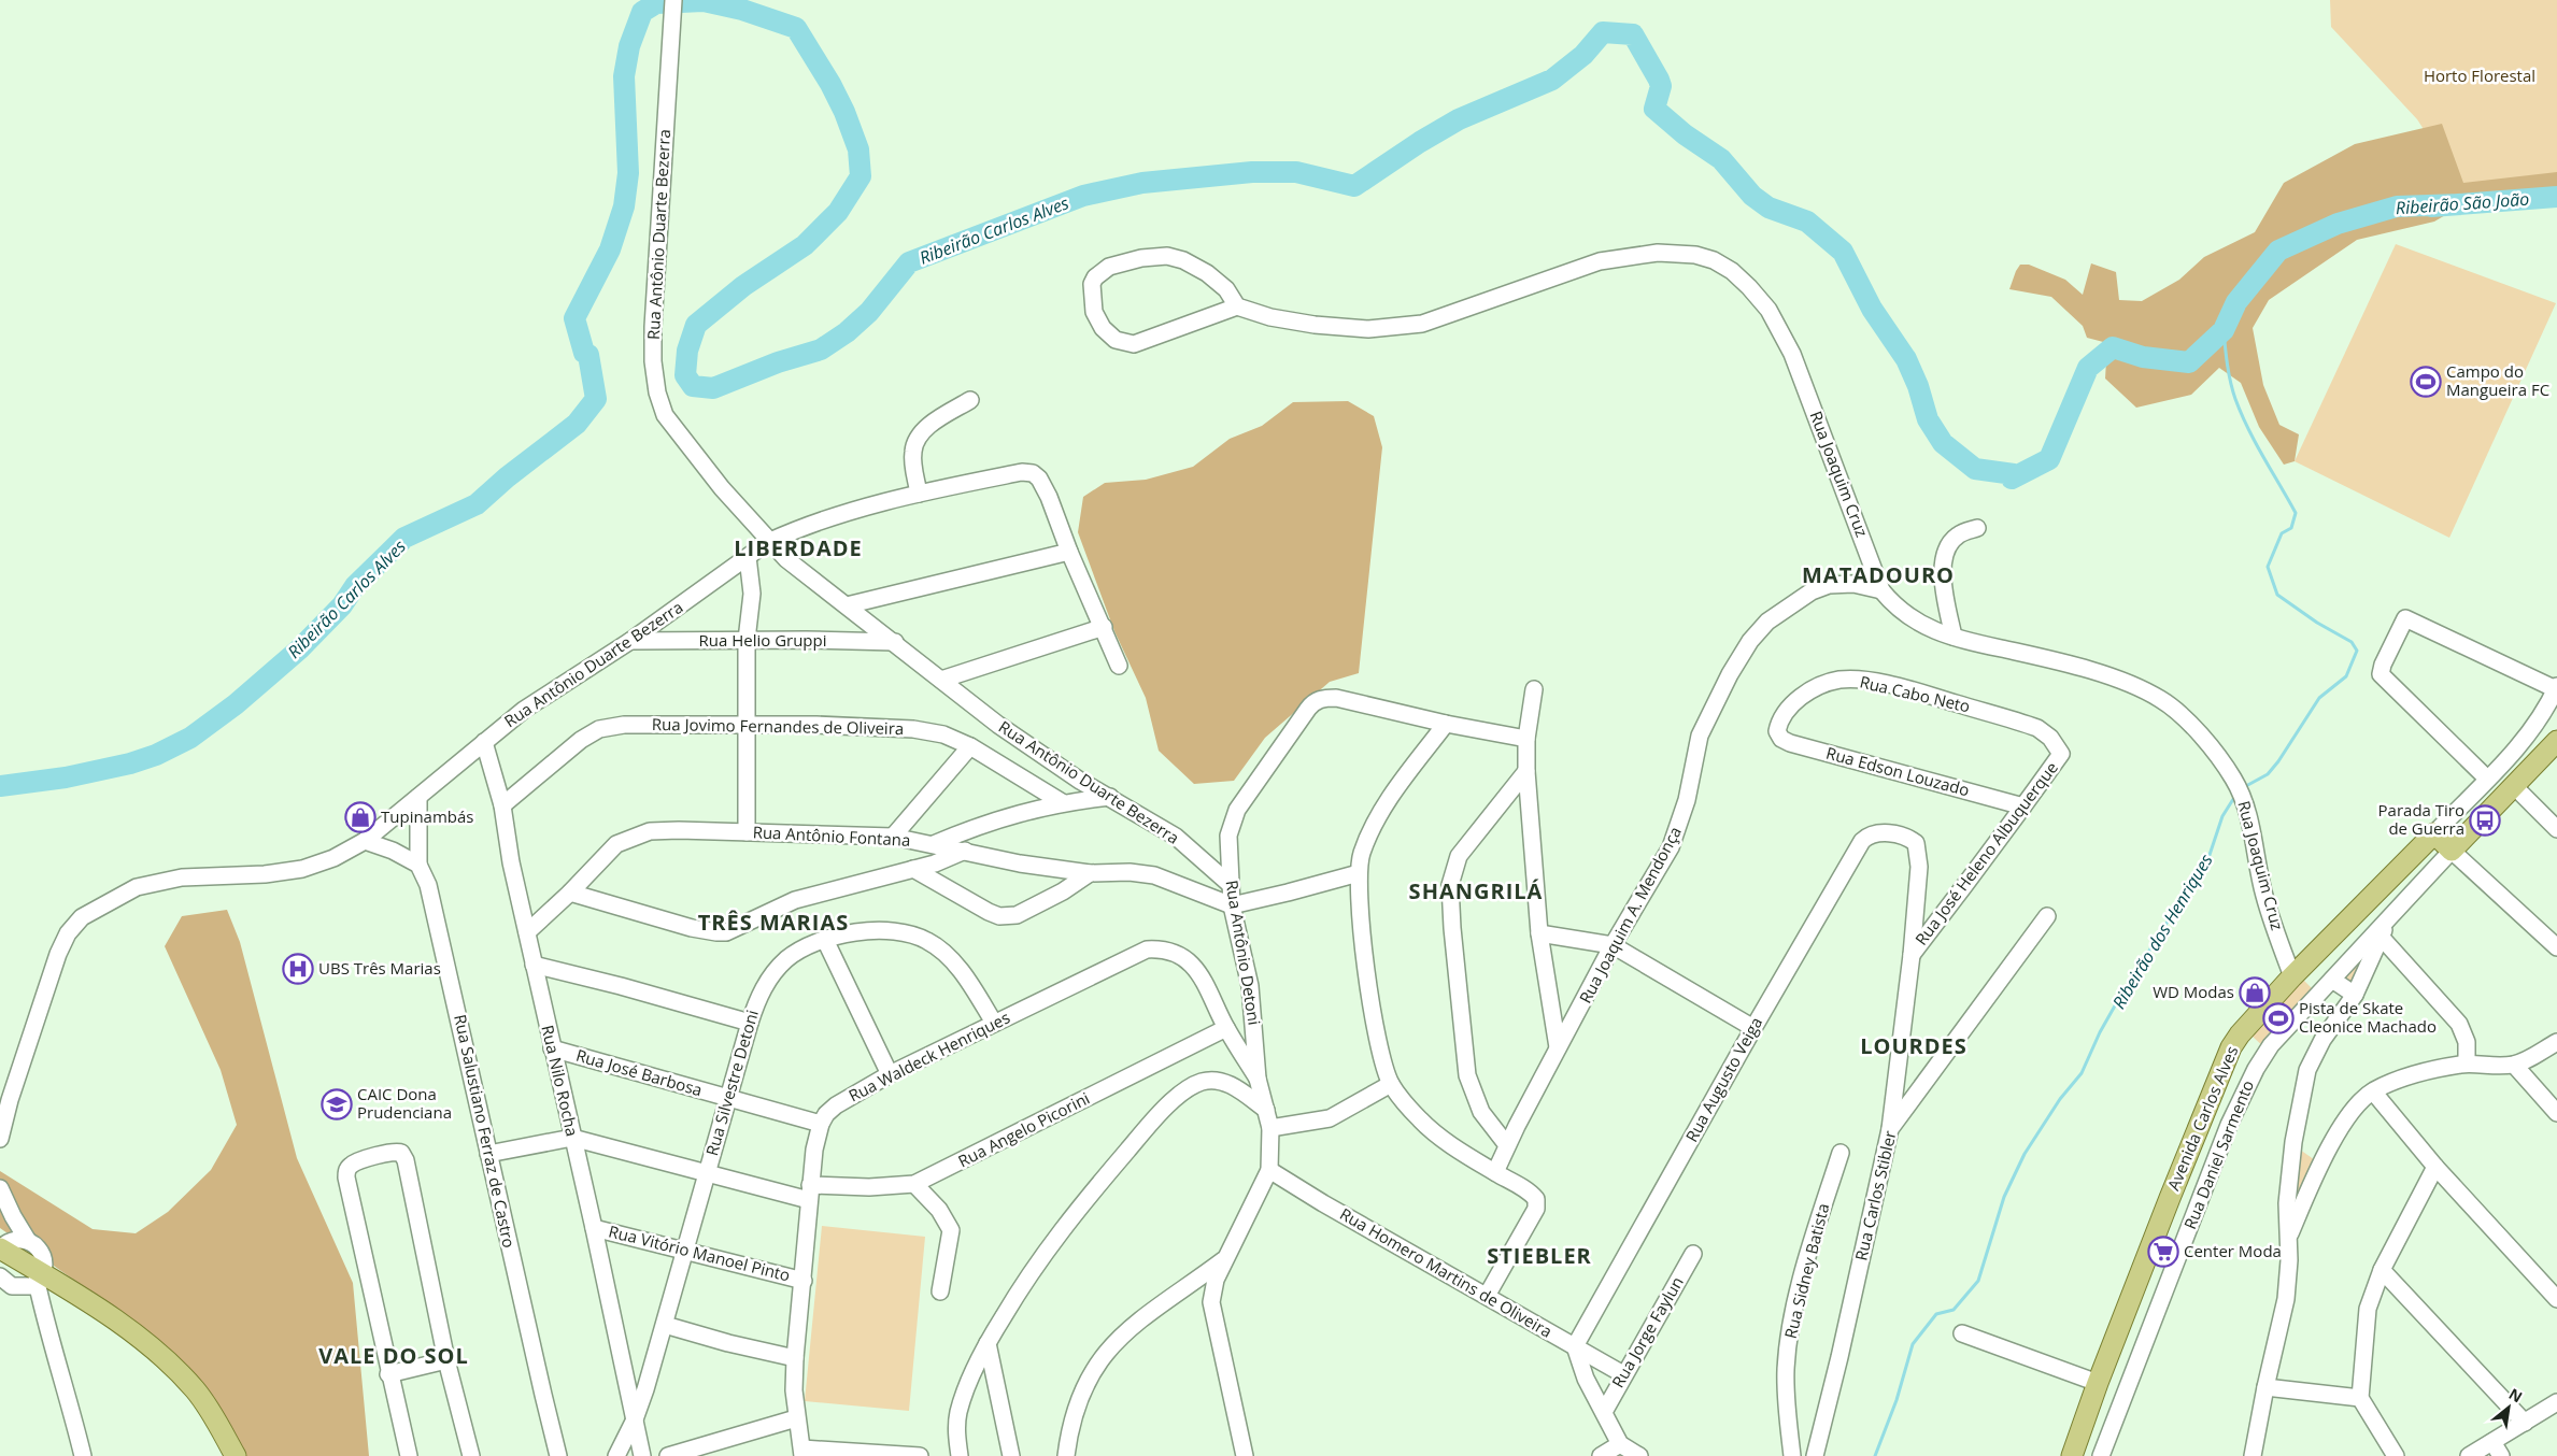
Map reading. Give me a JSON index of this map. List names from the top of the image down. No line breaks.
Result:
{"streets":{"main road":["Avenida Carlos Alves"],"street":["Rua Antônio Duarte Bezerra","Rua Joaquim Cruz","Rua Helio Gruppi","Rua Cabo Neto","Rua Jovimo Fernandes de Oliveira","Rua Edson Louzado","Rua Antônio Fontana","Rua José Heleno Albuquerque","Rua Joaquim A. Mendonça","Rua Antônio Detoni","Rua Waldeck Henriques","Rua José Barbosa","Rua Augusto Veiga","Rua Nilo Rocha","Rua Silvestre Detoni","Rua Angelo Picorini","Rua Salustiano Ferraz de Castro","Rua Daniel Sarmento","Rua Carlos Stibler","Rua Vitório Manoel Pinto","Rua Sidney Batista","Rua Homero Martins de Oliveira","Rua Jorge Faylun"]},"crossings":[["Rua Antônio Duarte Bezerra","Rua Helio Gruppi"],["Rua Antônio Duarte Bezerra","Rua Antônio Detoni"],["Rua Antônio Duarte Bezerra","Rua Nilo Rocha"],["Rua Joaquim Cruz","Rua Joaquim A. Mendonça"],["Rua Joaquim Cruz","Avenida Carlos Alves"],["Rua Cabo Neto","Rua Edson Louzado"],["Rua Cabo Neto","Rua José Heleno Albuquerque"],["Rua Jovimo Fernandes de Oliveira","Rua Nilo Rocha"],["Rua Edson Louzado","Rua José Heleno Albuquerque"],["Rua Antônio Fontana","Rua Antônio Detoni"],["Rua Antônio Fontana","Rua Nilo Rocha"],["Rua José Heleno Albuquerque","Rua Augusto Veiga"],["Rua Antônio Detoni","Rua Waldeck Henriques"],["Rua Waldeck Henriques","Rua José Barbosa"],["Rua Waldeck Henriques","Rua Silvestre Detoni"],["Rua Waldeck Henriques","Rua Angelo Picorini"],["Rua José Barbosa","Rua Nilo Rocha"],["Rua José Barbosa","Rua Silvestre Detoni"],["Rua Augusto Veiga","Rua Homero Martins de Oliveira"],["Rua Nilo Rocha","Rua Silvestre Detoni"],["Rua Nilo Rocha","Rua Angelo Picorini"],["Rua Nilo Rocha","Rua Vitório Manoel Pinto"],["Rua Silvestre Detoni","Rua Angelo Picorini"],["Rua Silvestre Detoni","Rua Vitório Manoel Pinto"],["Rua Homero Martins de Oliveira","Rua Jorge Faylun"]],"districts":["LIBERDADE","MATADOURO","SHANGRILÁ","TRÊS MARIAS","LOURDES","STIEBLER","VALE DO SOL"],"water":["Ribeirão São João","Ribeirão Carlos Alves","Ribeirão dos Henriques"],"parks":["Horto Florestal"],"places":{"sports":["Campo do Mangueira FC","Pista de Skate Cleonice Machado"],"shop":["Tupinambás","WD Modas"],"bus stop":["Parada Tiro de Guerra"],"hospital":["UBS Três Marias"],"school or university":["CAIC Dona Prudenciana"],"supermarket":["Center Moda"]},"north":"top right"}
